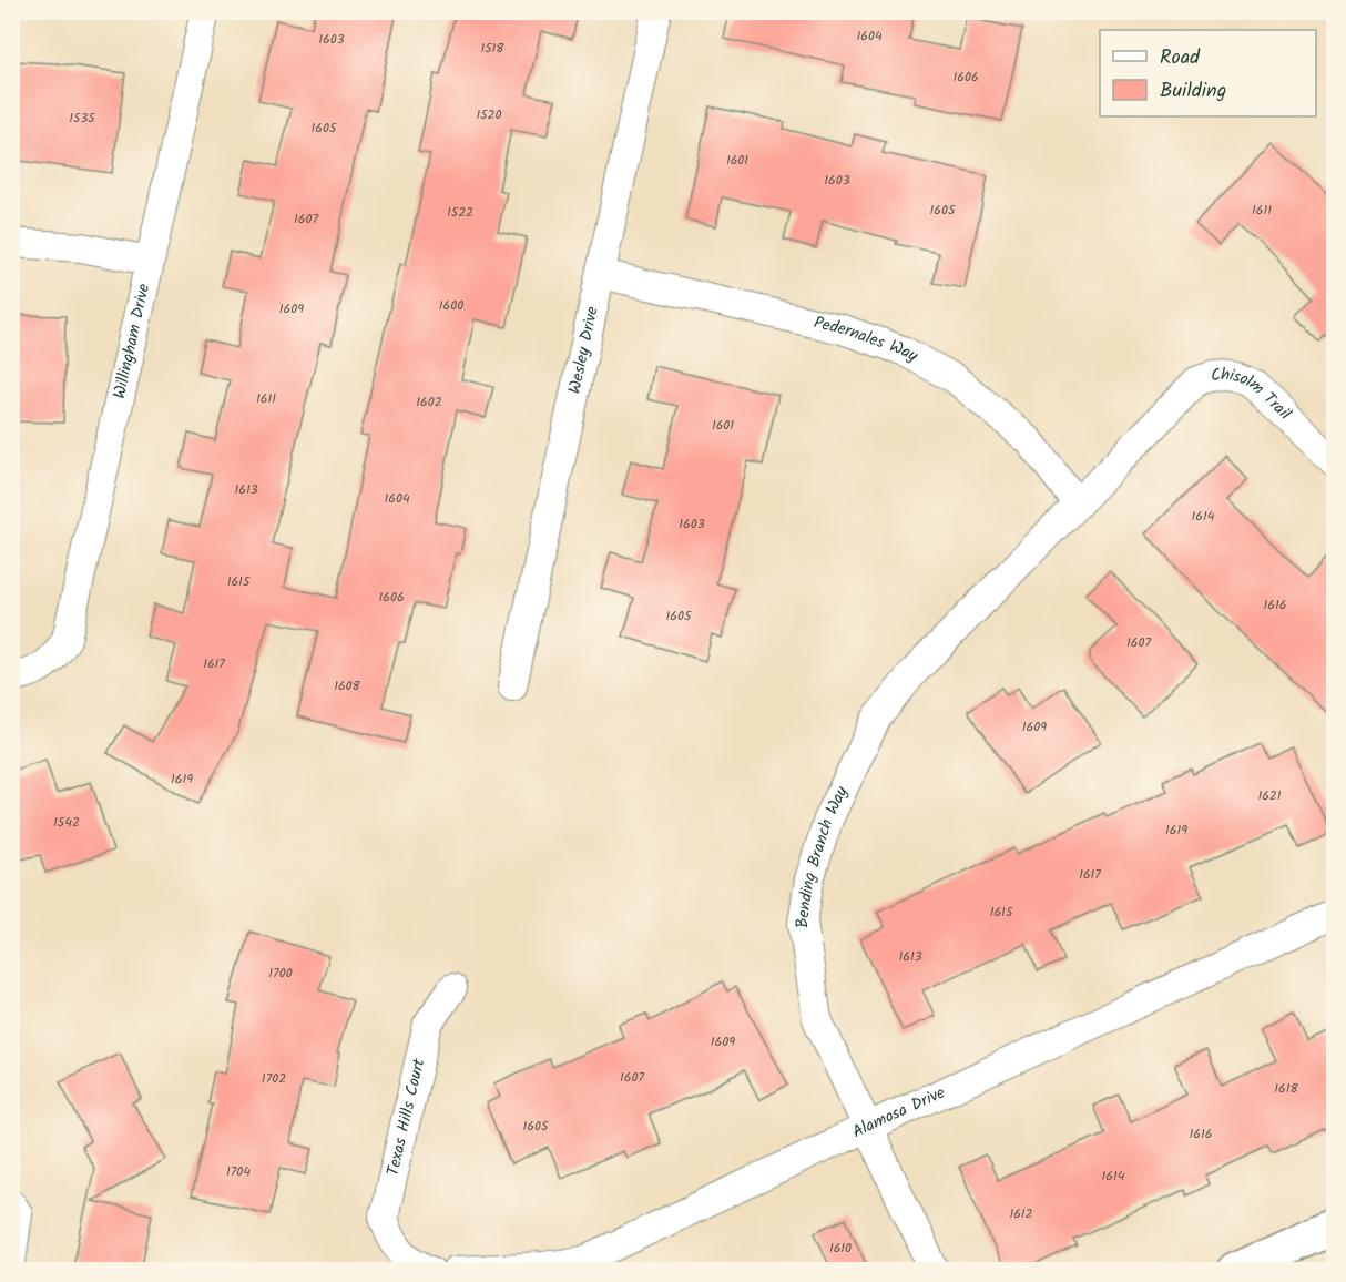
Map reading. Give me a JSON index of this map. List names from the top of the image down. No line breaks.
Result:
{"streets":{"street":["Willingham Drive","Pedernales Way","Wesley Drive","Chisolm Trail","Bending Branch Way","Alamosa Drive","Texas Hills Court"]},"crossings":[["Pedernales Way","Wesley Drive"],["Pedernales Way","Chisolm Trail"],["Pedernales Way","Bending Branch Way"],["Chisolm Trail","Bending Branch Way"],["Bending Branch Way","Alamosa Drive"]],"house_numbers":["1604","1603","1518","1606","1520","1535","1605","1601","1603","1605","1611","1522","1607","1600","1609","1611","1602","1601","1613","1604","1614","1603","1615","1606","1616","1605","1607","1617","1608","1609","1619","1621","1542","1619","1617","1615","1613","1700","1609","1607","1702","1618","1605","1616","1704","1614","1612","1610"],"legend":["Road","Building"]}
